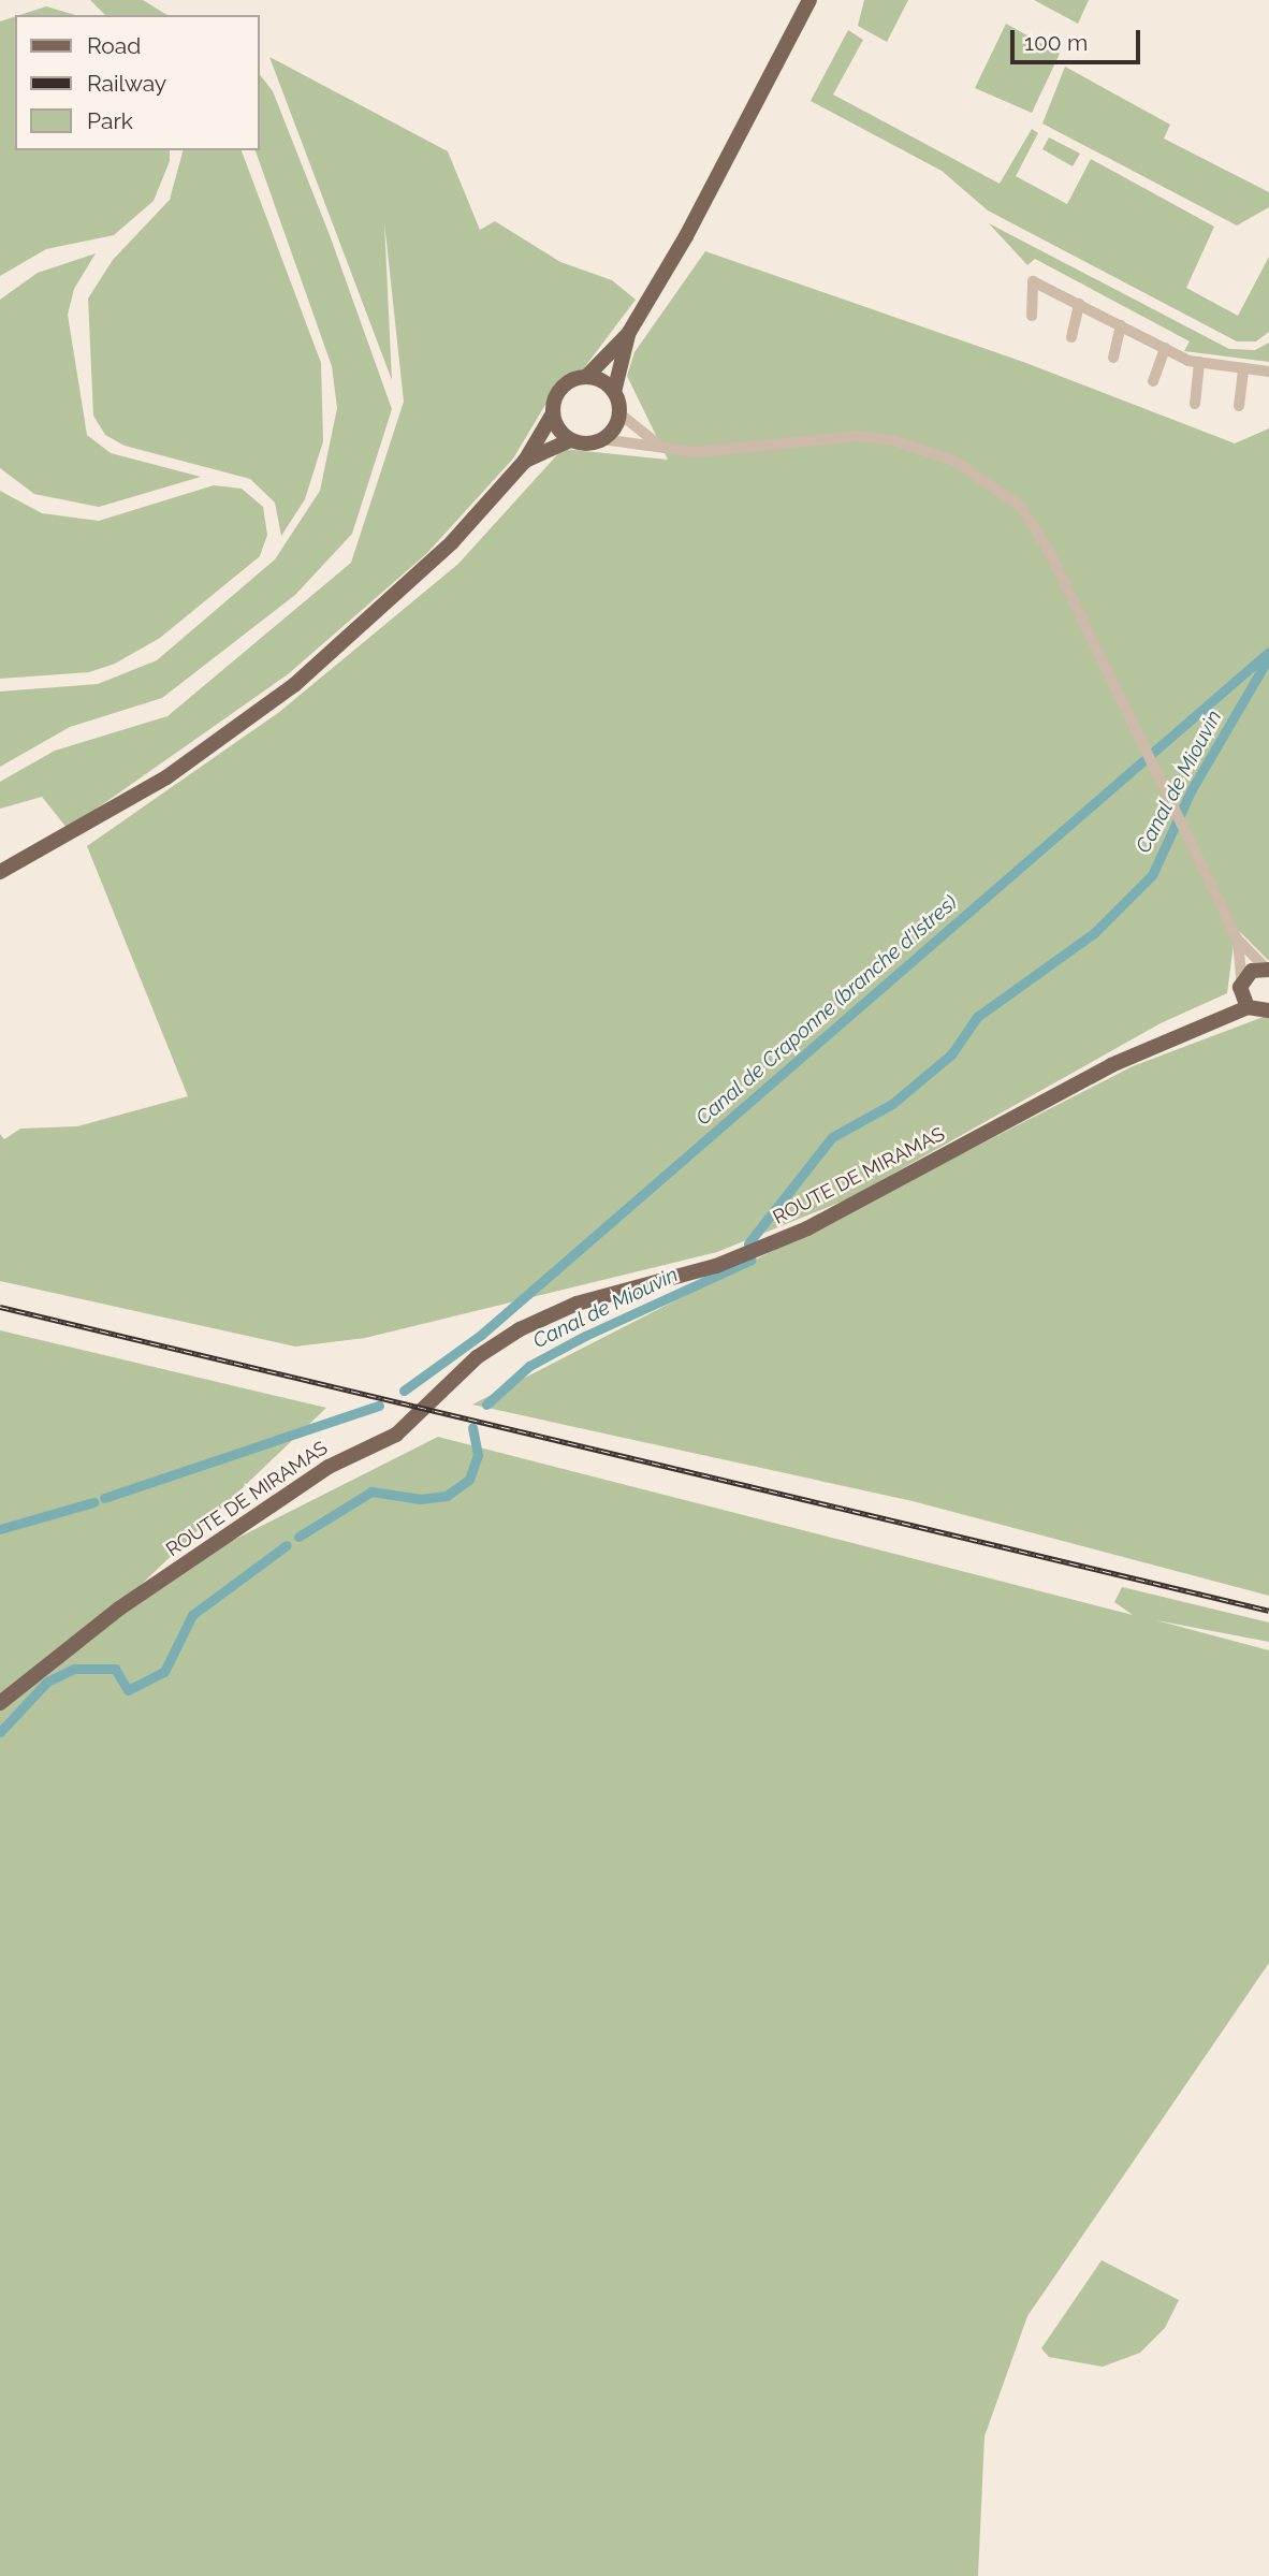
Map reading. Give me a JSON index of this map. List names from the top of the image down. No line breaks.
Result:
{"streets":{"main road":["ROUTE DE MIRAMAS"]},"water":["Canal de Miouvin","Canal de Craponne (branche d'Istres)"],"legend":["Road","Railway","Park"],"scale_bar":"100 m"}
